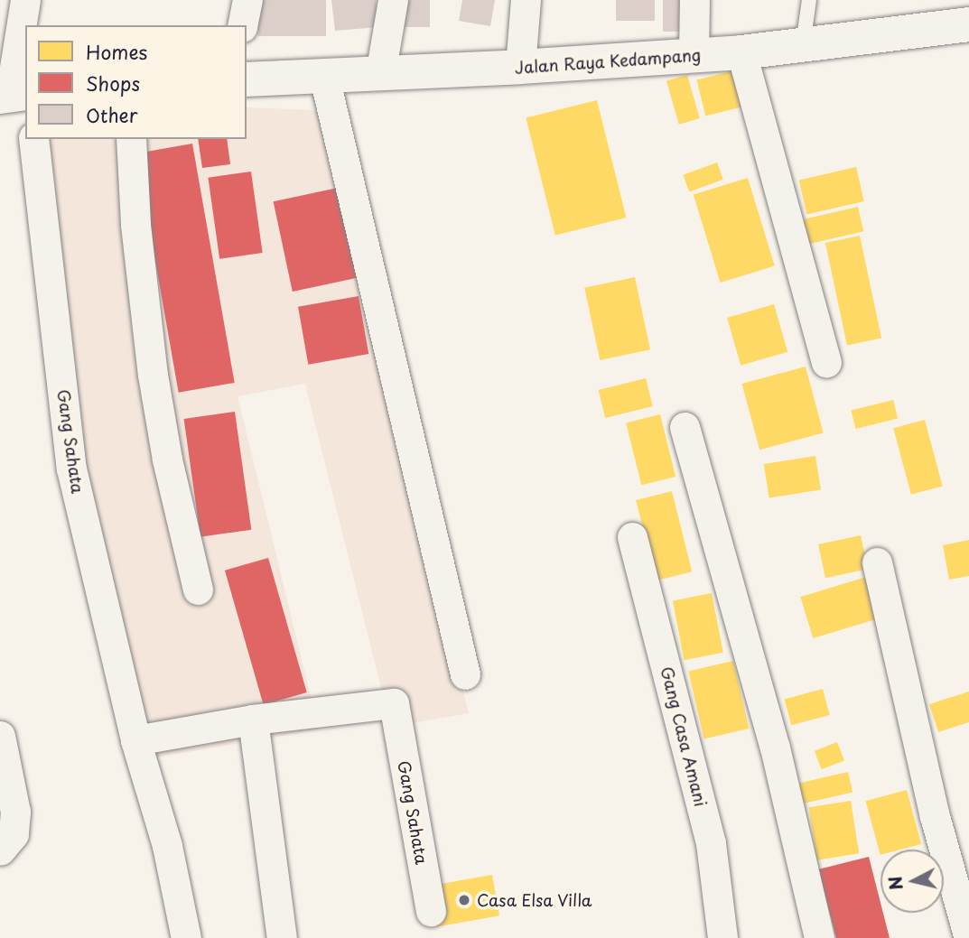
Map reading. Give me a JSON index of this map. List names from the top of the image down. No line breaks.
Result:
{"streets":{"street":["Jalan Raya Kedampang","Gang Sahata","Gang Casa Amani"]},"places":["Casa Elsa Villa"],"legend":["Homes","Shops","Other"],"north":"left"}
